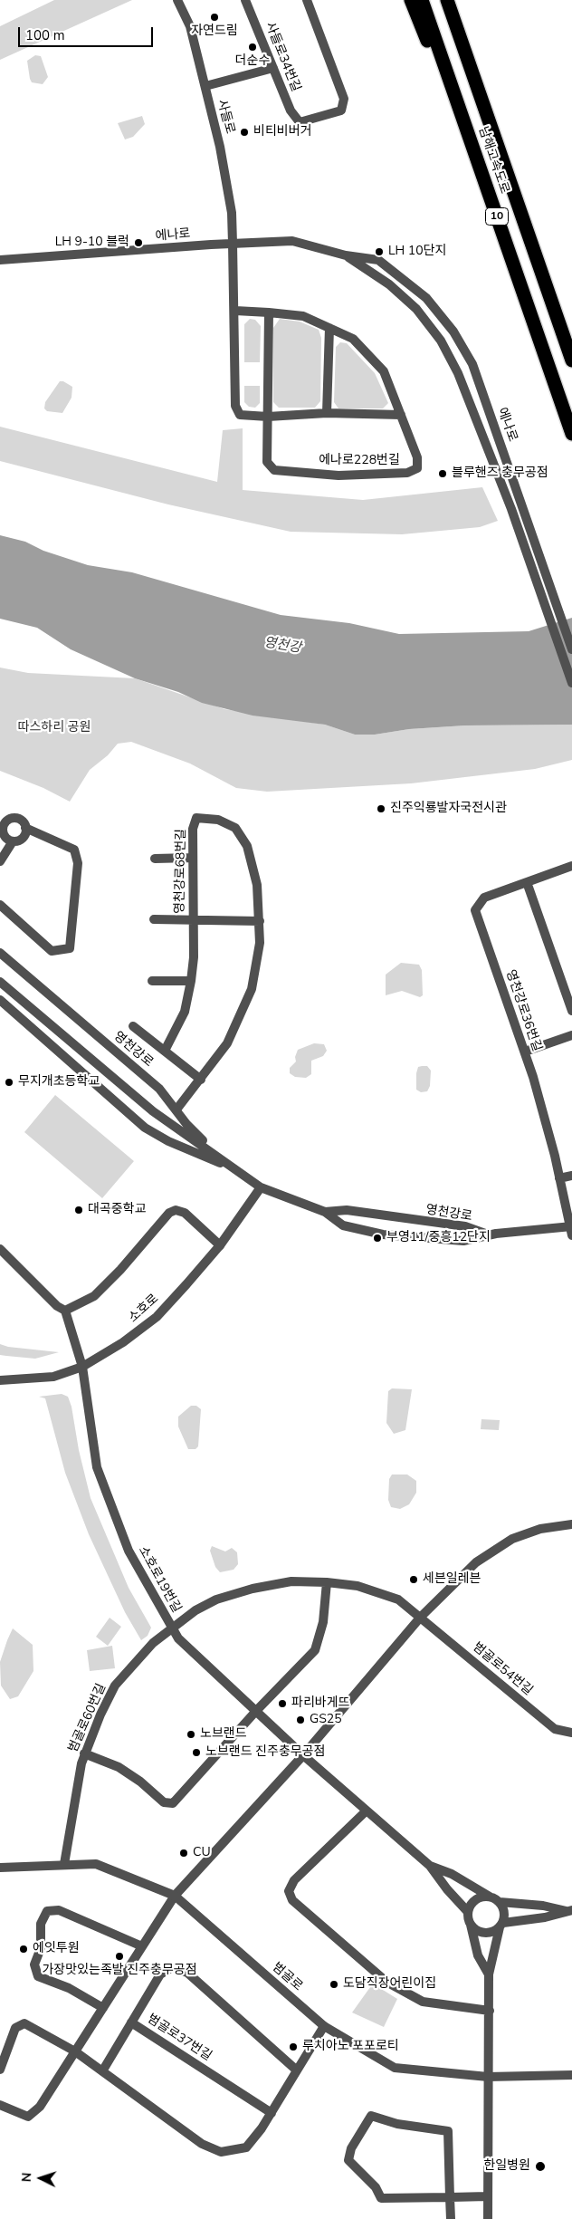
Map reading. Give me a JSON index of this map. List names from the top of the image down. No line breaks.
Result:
{"streets":{"highway":["남해고속도로","10"],"street":["사들로34번길","사들로","에나로","에나로228번길","영천강로68번길","영천강로36번길","영천강로","소호로","소호로19번길","범골로54번길","범골로60번길","범골로","범골로37번길"]},"crossings":[["사들로","에나로"],["영천강로68번길","영천강로"],["영천강로36번길","영천강로"],["영천강로","소호로"],["소호로","소호로19번길"],["소호로19번길","범골로60번길"],["범골로54번길","범골로60번길"],["범골로60번길","범골로"]],"water":["영천강"],"parks":["따스하리 공원"],"places":["자연드림","더순수","비티비버거","LH 9-10 블럭","LH 10단지","블루핸즈 충무공점","진주익룡발자국전시관","무지개초등학교","대곡중학교","부영11/중흥12단지","세븐일레븐","파리바게뜨","GS25","노브랜드","노브랜드 진주충무공점","CU","에잇투원","가장맛있는족발 진주충무공점","도담직장어린이집","루치아노 포포로티","한일병원"],"scale_bar":"100 m","north":"left"}
